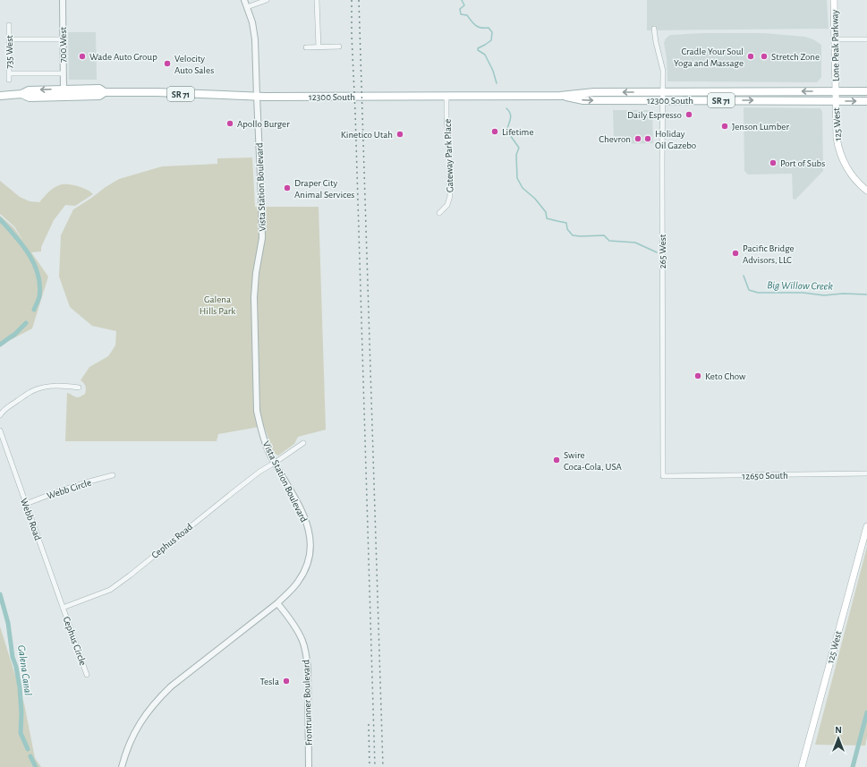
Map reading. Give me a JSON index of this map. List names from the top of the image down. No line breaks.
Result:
{"streets":{"main road":["Lone Peak Parkway","SR 71","12300 South","125 West"],"street":["700 West","735 West","Gateway Park Place","Vista Station Boulevard","265 West","12650 South","Webb Circle","Webb Road","Cephus Road","Cephus Circle","Frontrunner Boulevard"]},"crossings":[["700 West","12300 South"],["Lone Peak Parkway","12300 South"],["Lone Peak Parkway","125 West"],["12300 South","125 West"],["12300 South","Gateway Park Place"],["12300 South","Vista Station Boulevard"],["12300 South","265 West"],["Vista Station Boulevard","Cephus Road"],["Vista Station Boulevard","Frontrunner Boulevard"],["265 West","12650 South"],["Webb Circle","Webb Road"],["Webb Road","Cephus Road"],["Webb Road","Cephus Circle"],["Cephus Road","Cephus Circle"]],"water":["Big Willow Creek","Galena Canal"],"parks":["Galena Hills Park"],"places":["Wade Auto Group","Cradle Your Soul Yoga and Massage","Stretch Zone","Velocity Auto Sales","Daily Espresso","Apollo Burger","Jenson Lumber","Lifetime","Kinetico Utah","Chevron","Holiday Oil Gazebo","Port of Subs","Draper City Animal Services","Pacific Bridge Advisors, LLC","Keto Chow","Swire Coca-Cola, USA","Tesla"],"north":"top"}
